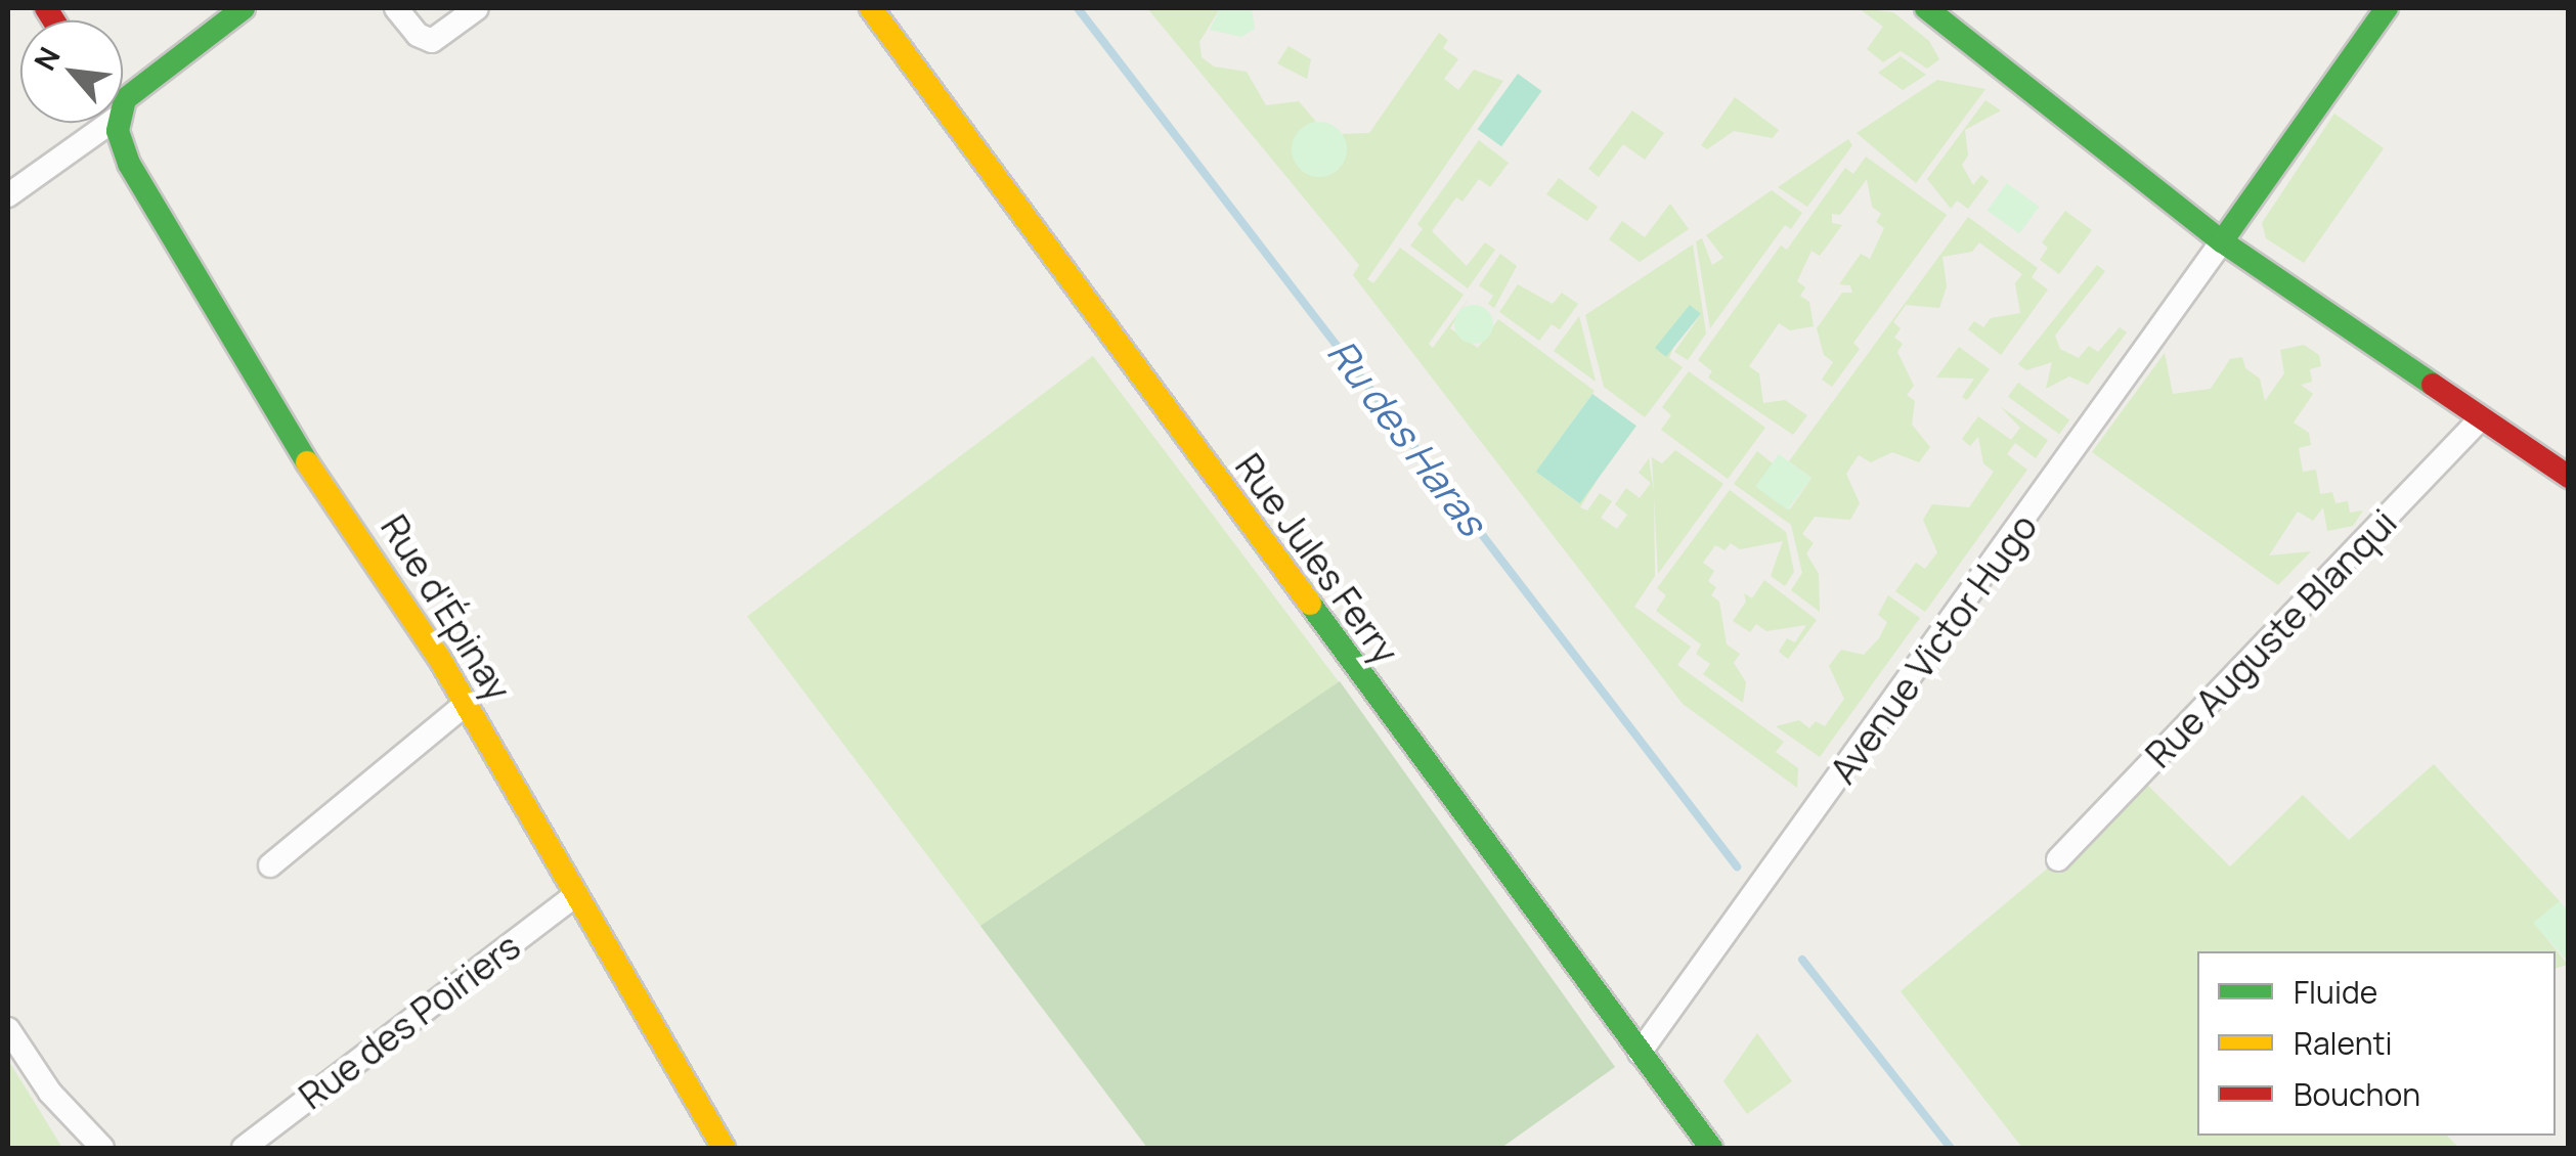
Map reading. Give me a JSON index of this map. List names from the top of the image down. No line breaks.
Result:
{"streets":{"street":["Rue Jules Ferry","Rue d'Épinay","Rue Auguste Blanqui","Avenue Victor Hugo","Rue des Poiriers"]},"crossings":[["Rue Jules Ferry","Avenue Victor Hugo"],["Rue d'Épinay","Rue des Poiriers"]],"water":["Ru des Haras"],"legend":["Fluide","Ralenti","Bouchon"],"north":"top left"}
